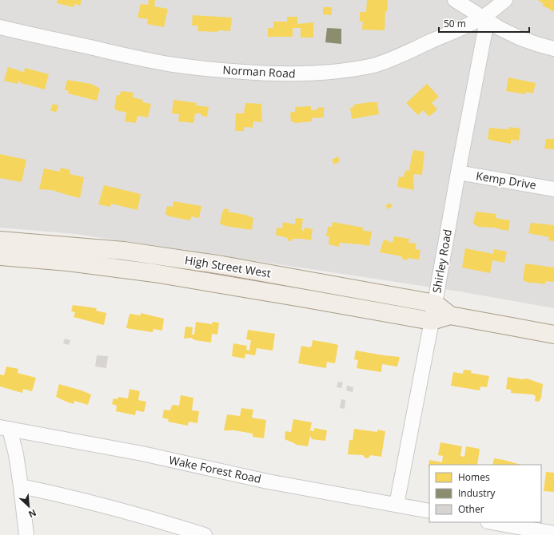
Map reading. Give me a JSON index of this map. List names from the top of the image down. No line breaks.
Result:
{"streets":{"main road":["High Street West"],"street":["Norman Road","Kemp Drive","Shirley Road","Wake Forest Road"]},"crossings":[["Norman Road","Shirley Road"],["Kemp Drive","Shirley Road"],["Shirley Road","High Street West"],["Shirley Road","Wake Forest Road"]],"legend":["Homes","Industry","Other"],"scale_bar":"50 m","north":"bottom right"}
